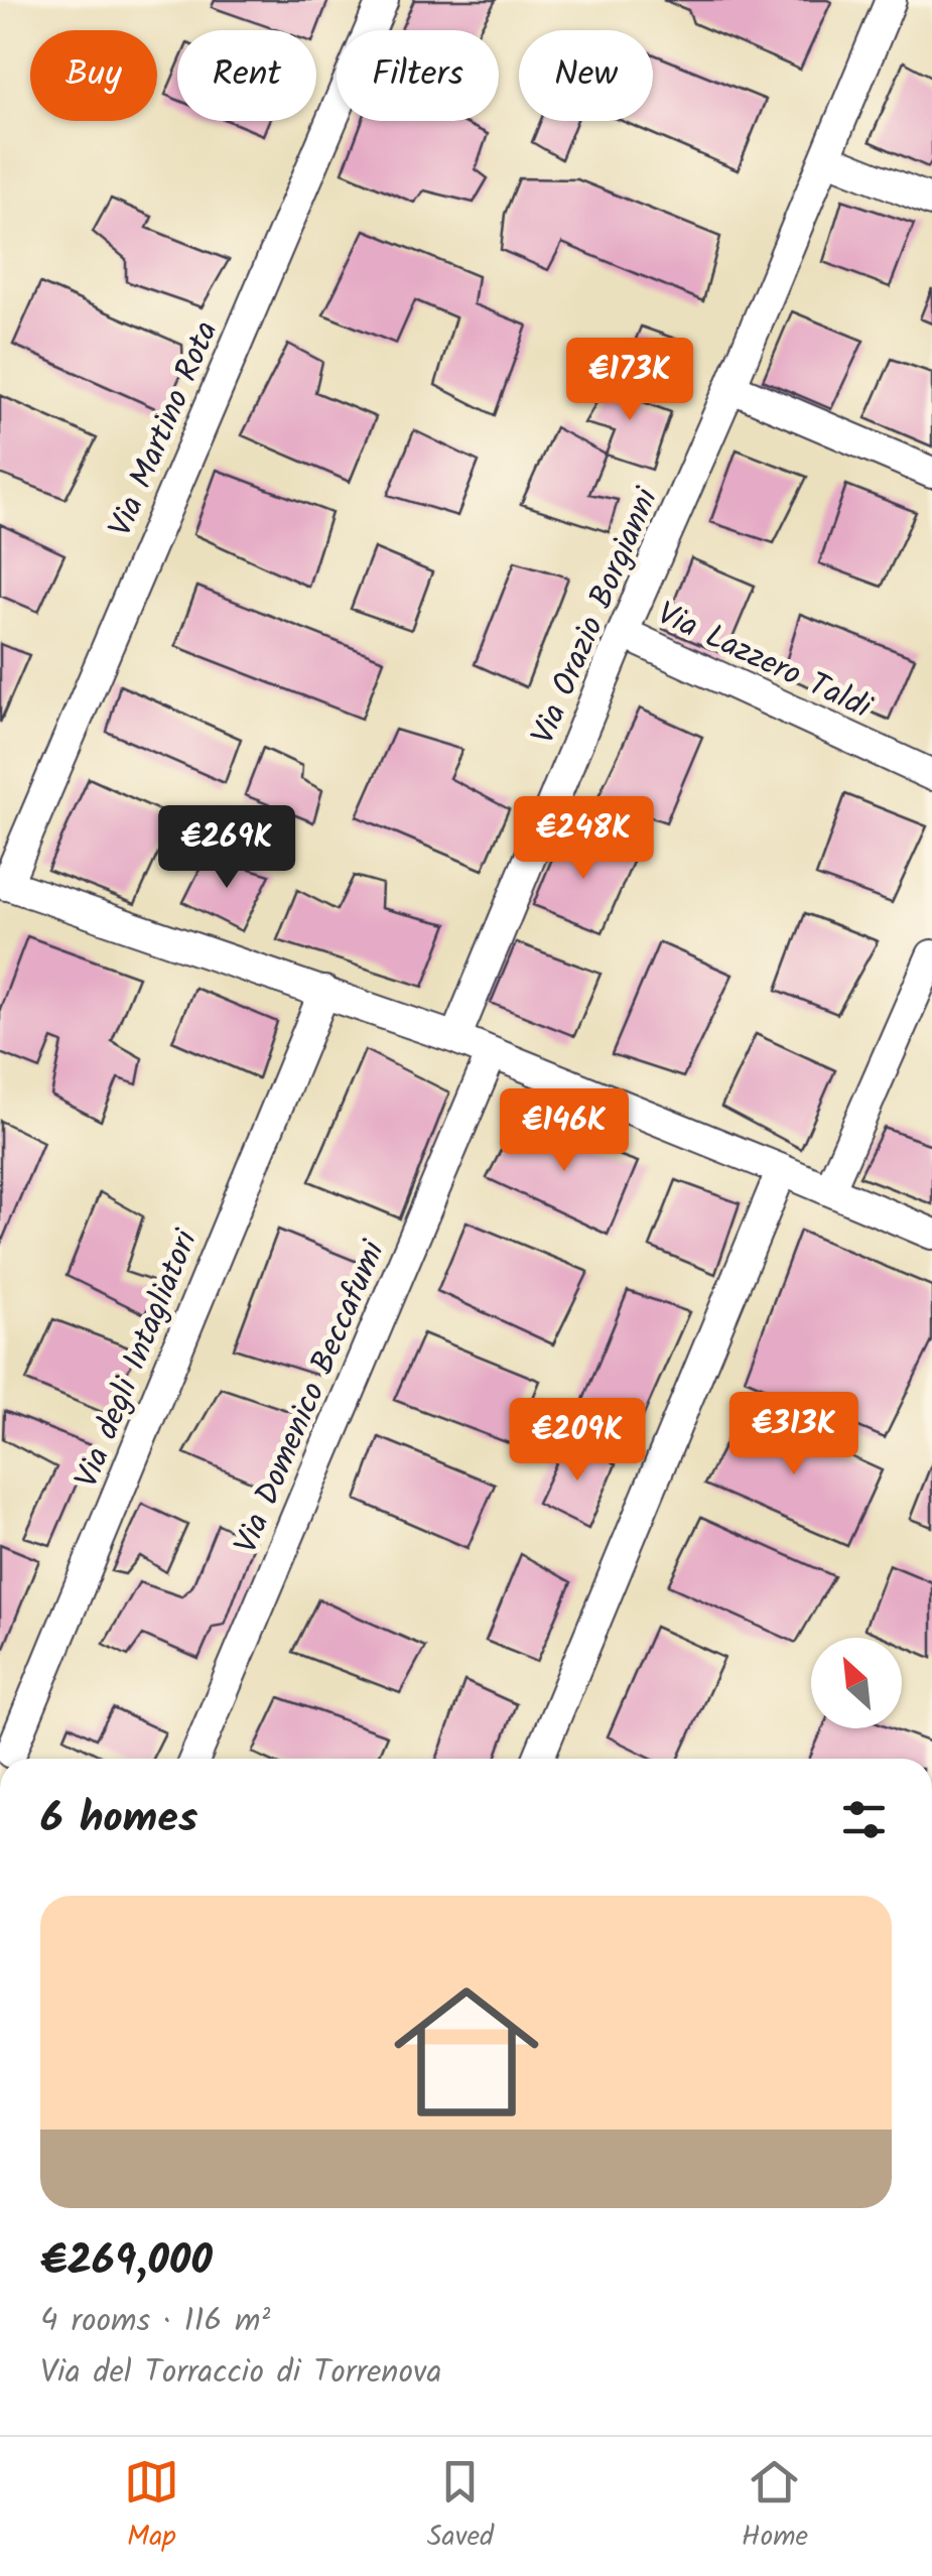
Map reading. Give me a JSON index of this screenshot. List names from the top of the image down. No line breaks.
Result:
{"streets":{"street":["Via Martino Rota","Via Orazio Borgianni","Via Lazzero Taldi","Via degli Intagliatori","Via Domenico Beccafumi"]},"crossings":[["Via Orazio Borgianni","Via Lazzero Taldi"]],"north":"top left","page":{"chip":["Buy","Rent","Filters","New"],"price":["€173K","€248K","€269K","€146K","€313K","€209K"],"heading":"6 homes","list":[{"name":"€269,000","note":"4 rooms · 116 m² · Via del Torraccio di Torrenova"}],"tabs":["Map","Saved","Home"]}}
